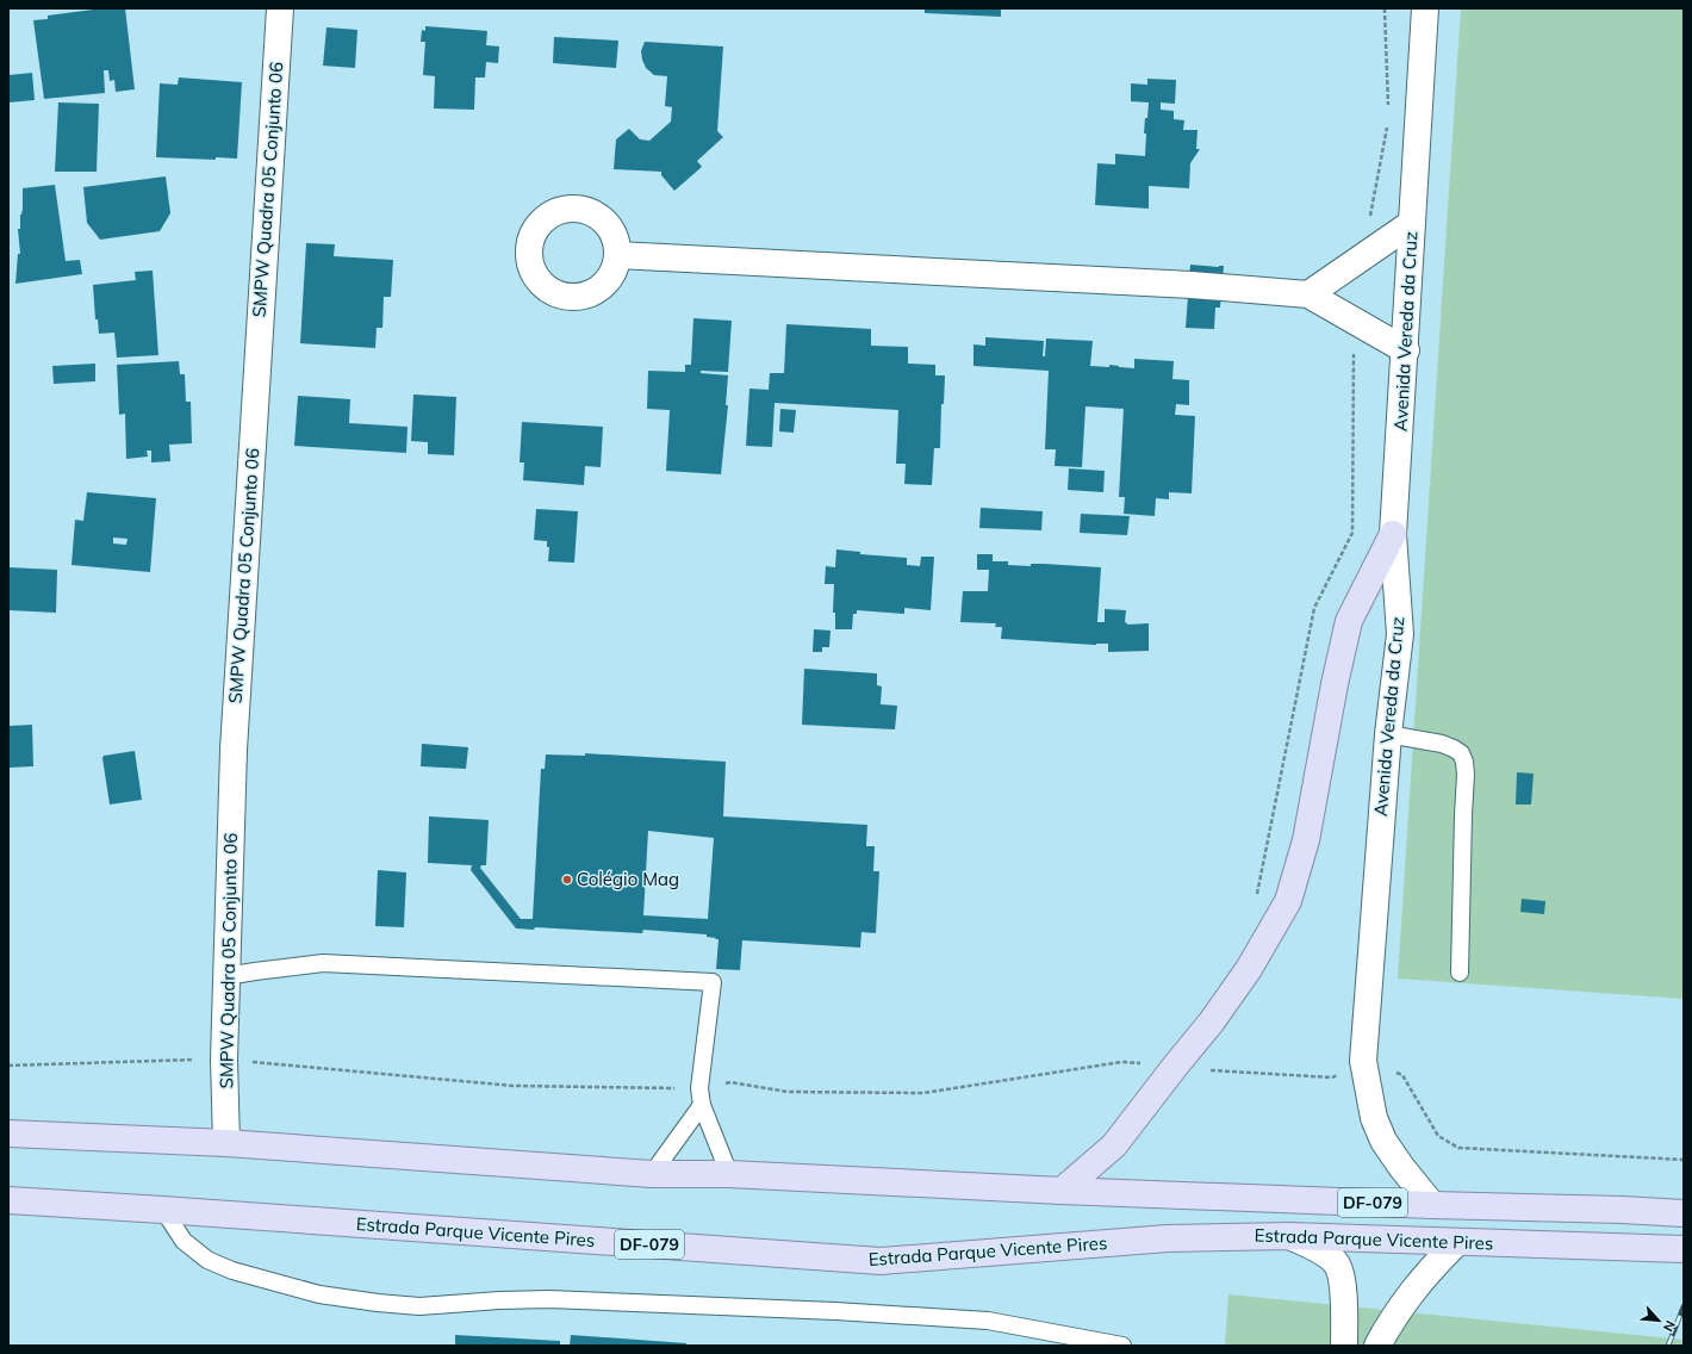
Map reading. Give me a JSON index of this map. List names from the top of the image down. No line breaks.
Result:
{"streets":{"main road":["DF-079","Estrada Parque Vicente Pires"],"street":["SMPW Quadra 05 Conjunto 06","Avenida Vereda da Cruz"]},"crossings":[["SMPW Quadra 05 Conjunto 06","Estrada Parque Vicente Pires"],["Avenida Vereda da Cruz","Estrada Parque Vicente Pires"]],"places":["Colégio Mag"],"north":"bottom right"}
